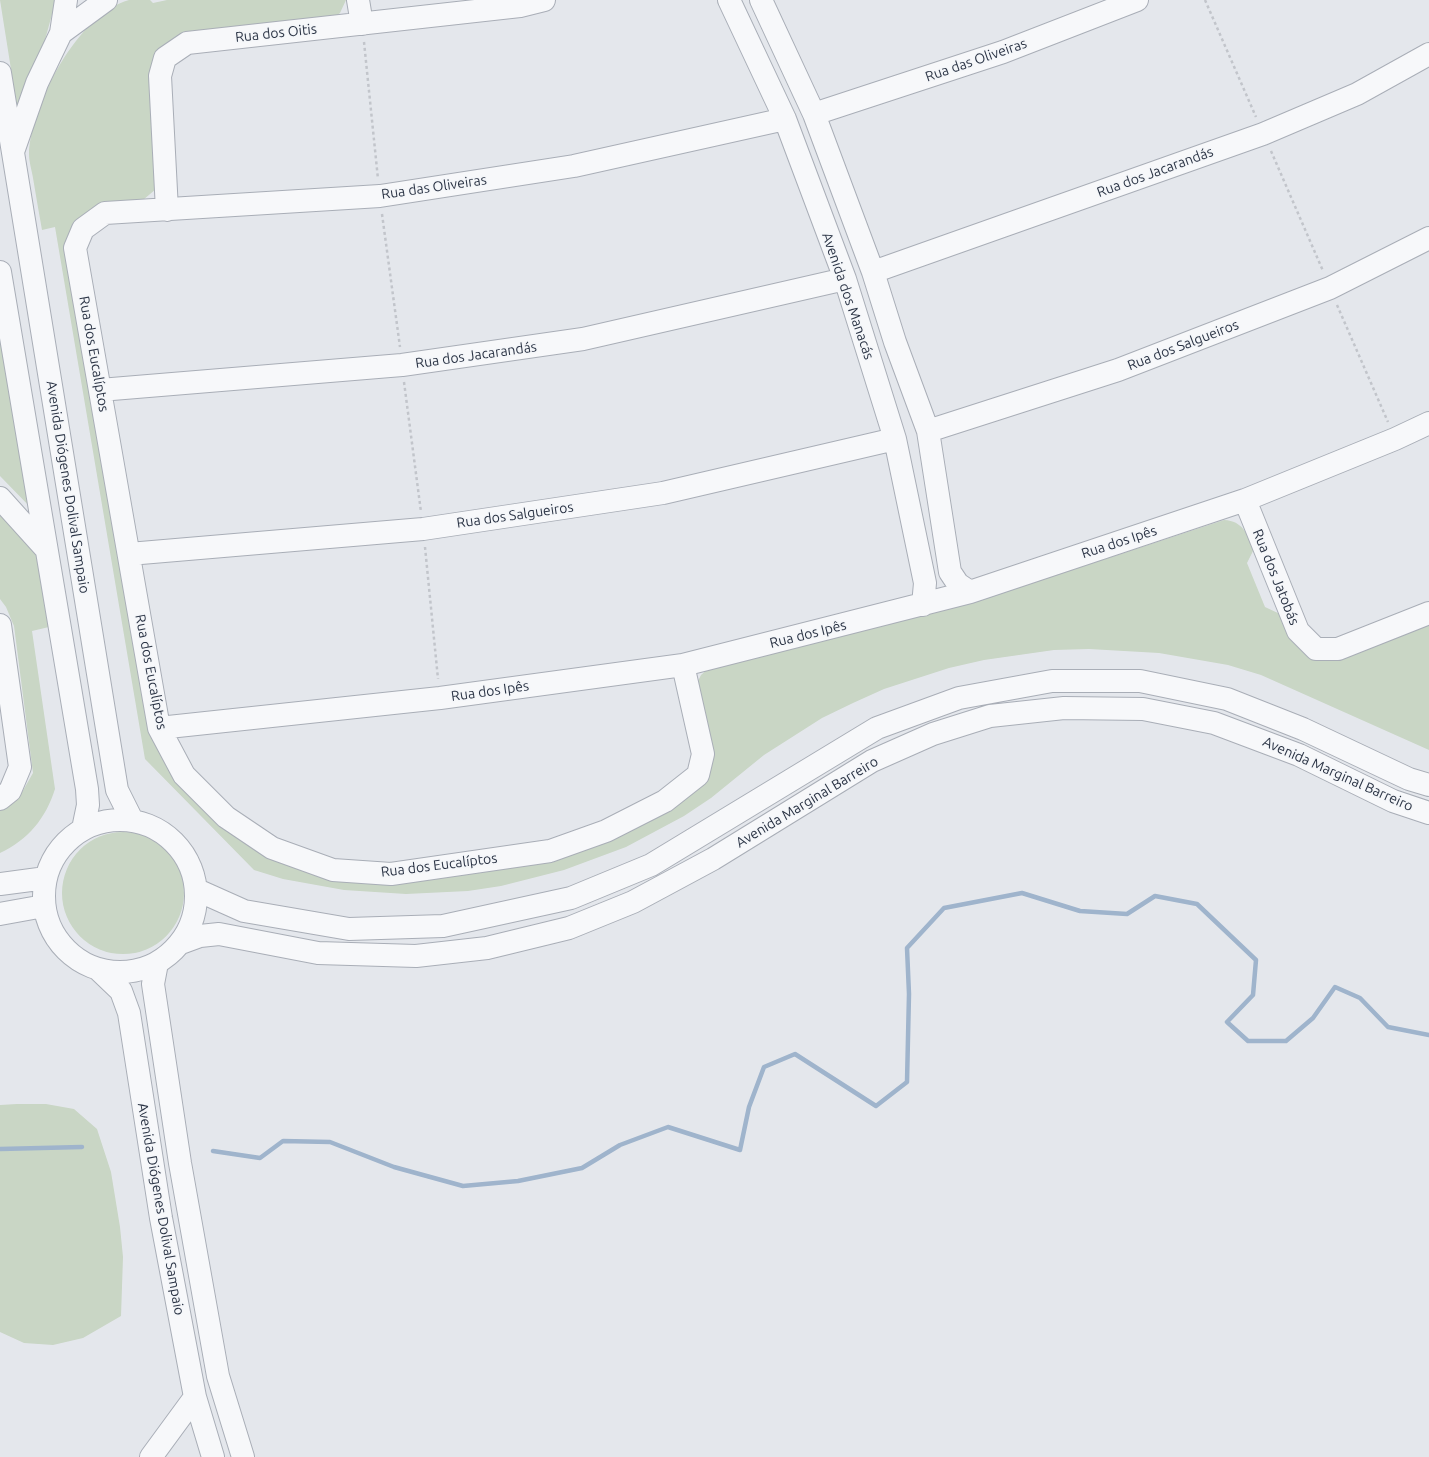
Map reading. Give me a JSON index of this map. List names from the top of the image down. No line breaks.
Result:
{"streets":{"street":["Rua dos Oitis","Rua das Oliveiras","Rua dos Jacarandás","Avenida dos Manacás","Rua dos Salgueiros","Rua dos Eucalíptos","Avenida Diógenes Dolival Sampaio","Rua dos Ipês","Rua dos Jatobás","Avenida Marginal Barreiro"]},"crossings":[["Rua dos Oitis","Rua das Oliveiras"],["Rua das Oliveiras","Avenida dos Manacás"],["Rua das Oliveiras","Rua dos Eucalíptos"],["Rua dos Jacarandás","Avenida dos Manacás"],["Rua dos Jacarandás","Rua dos Eucalíptos"],["Avenida dos Manacás","Rua dos Salgueiros"],["Avenida dos Manacás","Rua dos Ipês"],["Rua dos Salgueiros","Rua dos Eucalíptos"],["Rua dos Eucalíptos","Rua dos Ipês"],["Rua dos Ipês","Rua dos Jatobás"]]}
